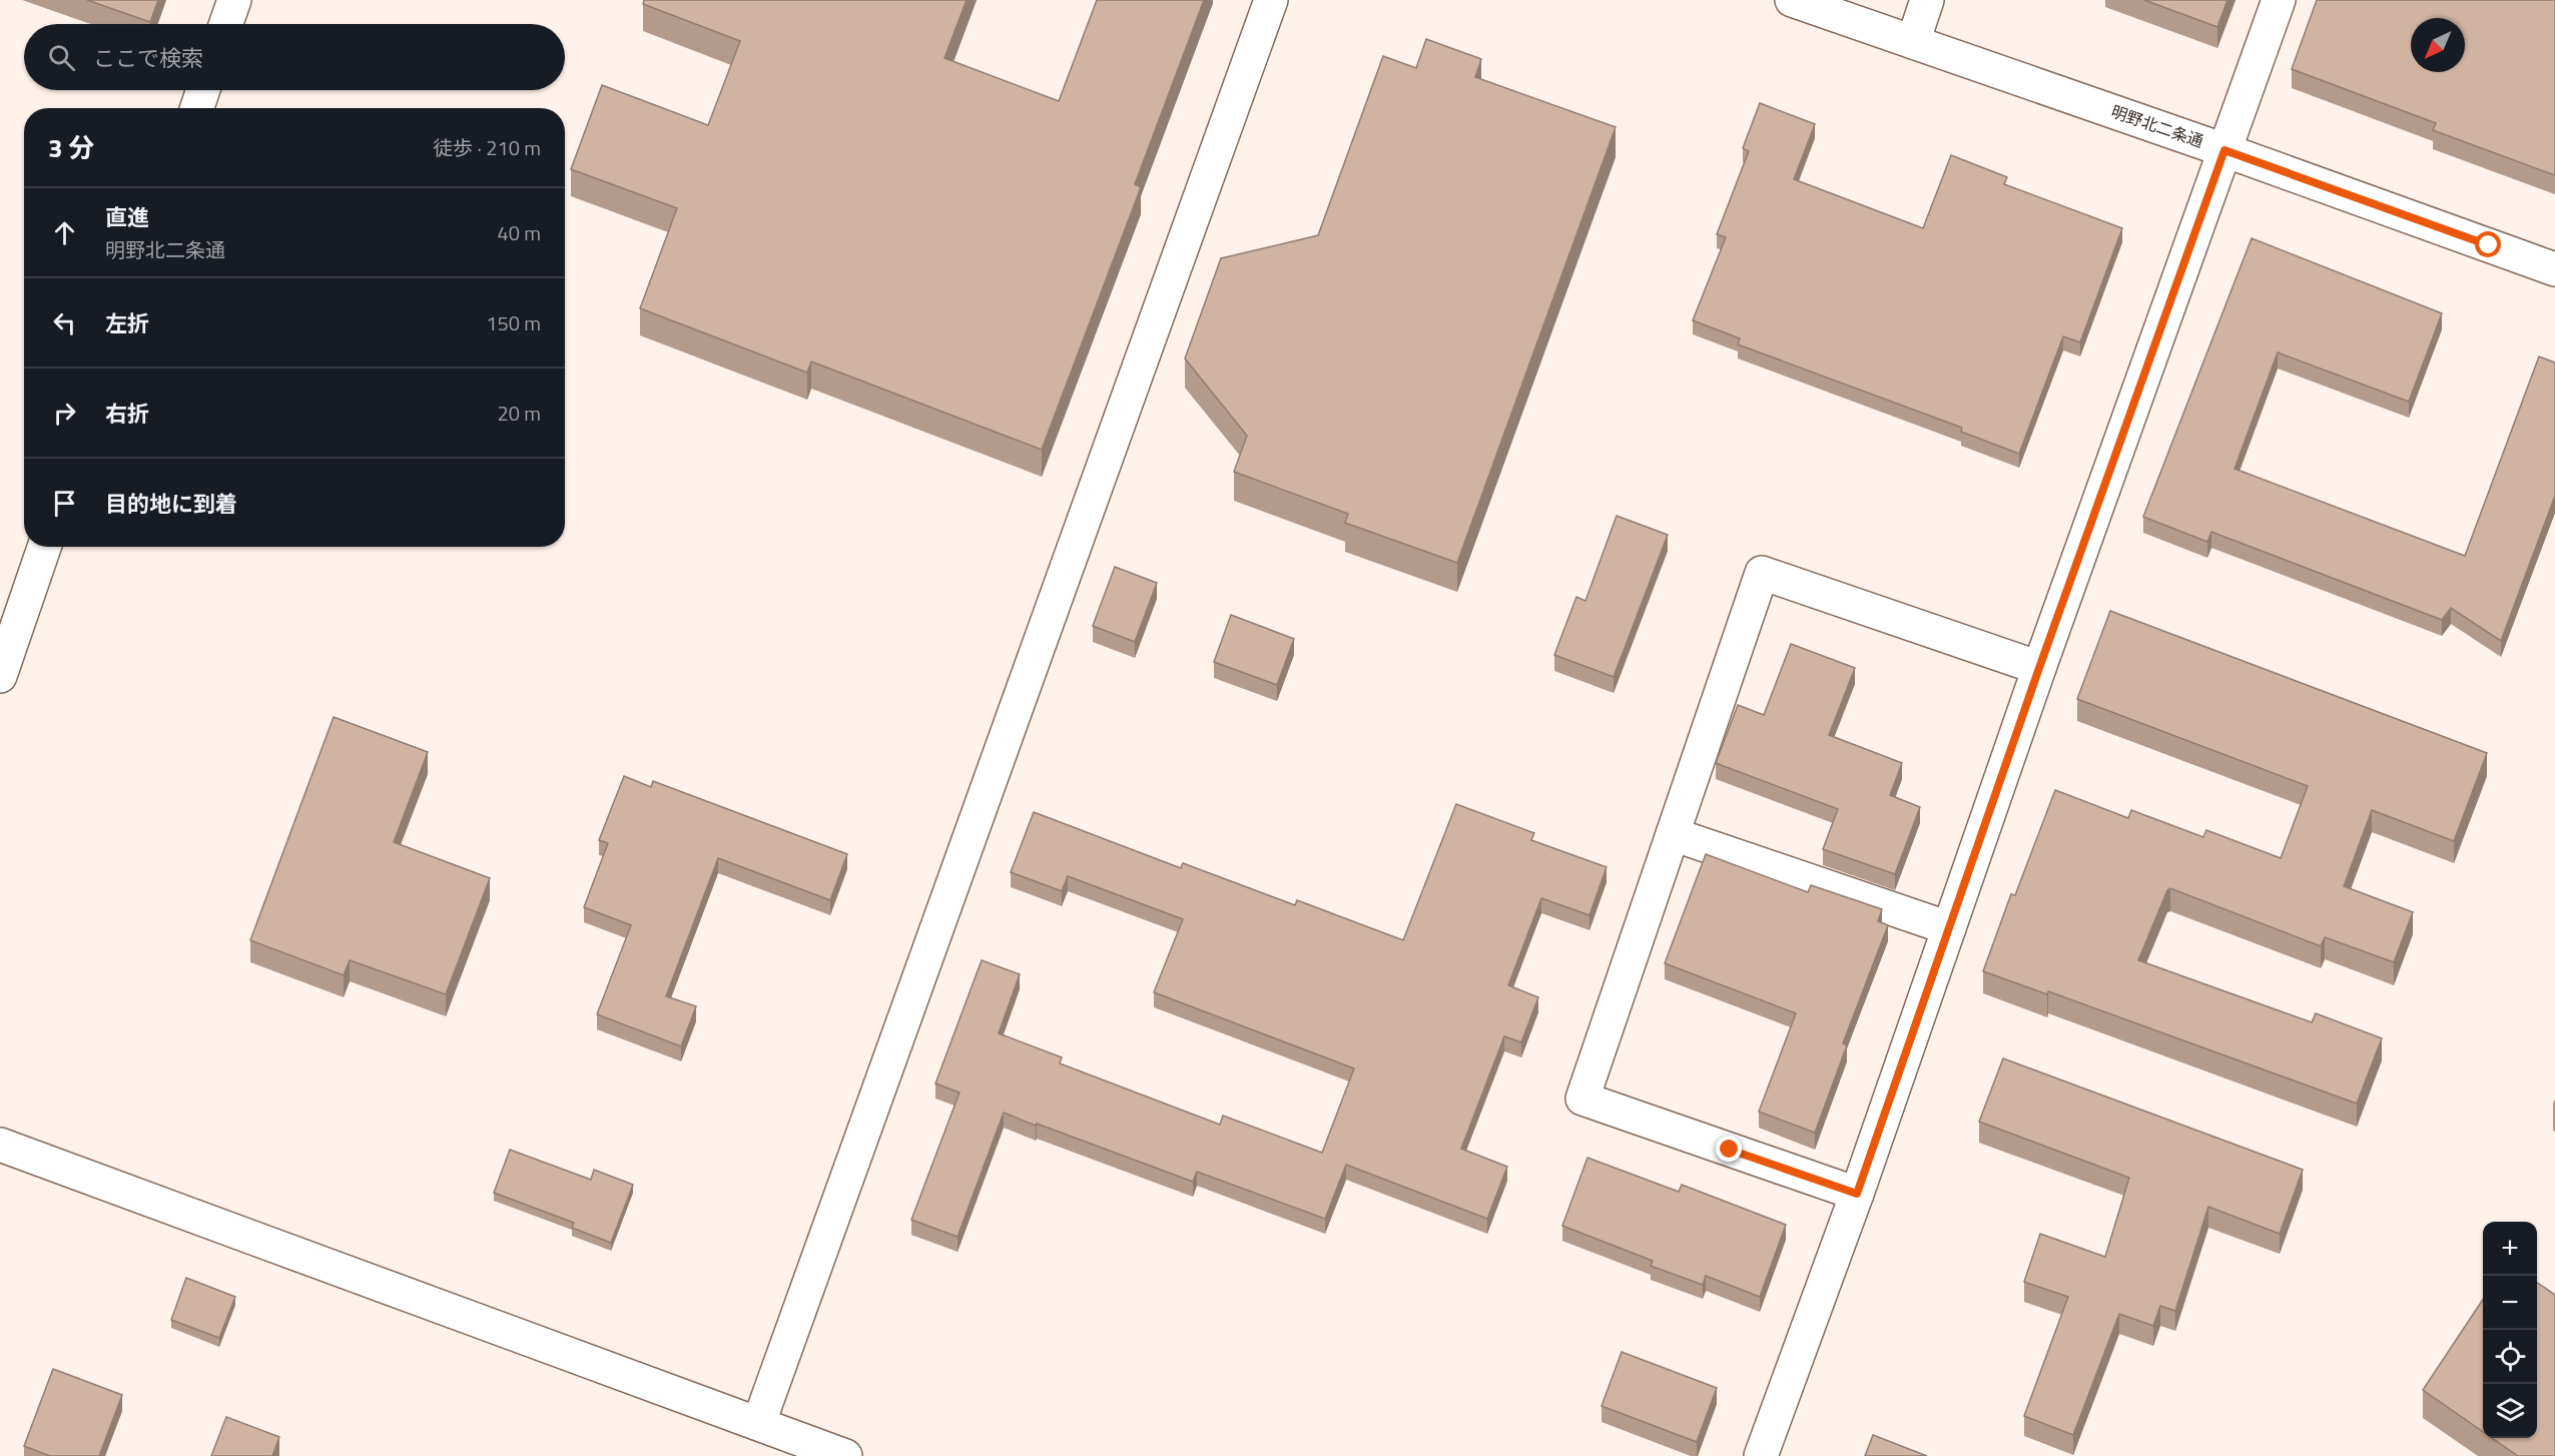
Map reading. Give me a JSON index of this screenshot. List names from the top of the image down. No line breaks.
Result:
{"streets":{"street":["明野北二条通"]},"north":"bottom left","page":{"search":"ここで検索","heading":["3 分","徒歩 · 210 m"],"list":[["直進","明野北二条通","40 m"],["左折","150 m"],["右折","20 m"],"目的地に到着"],"map_buttons":["+","−"]}}
